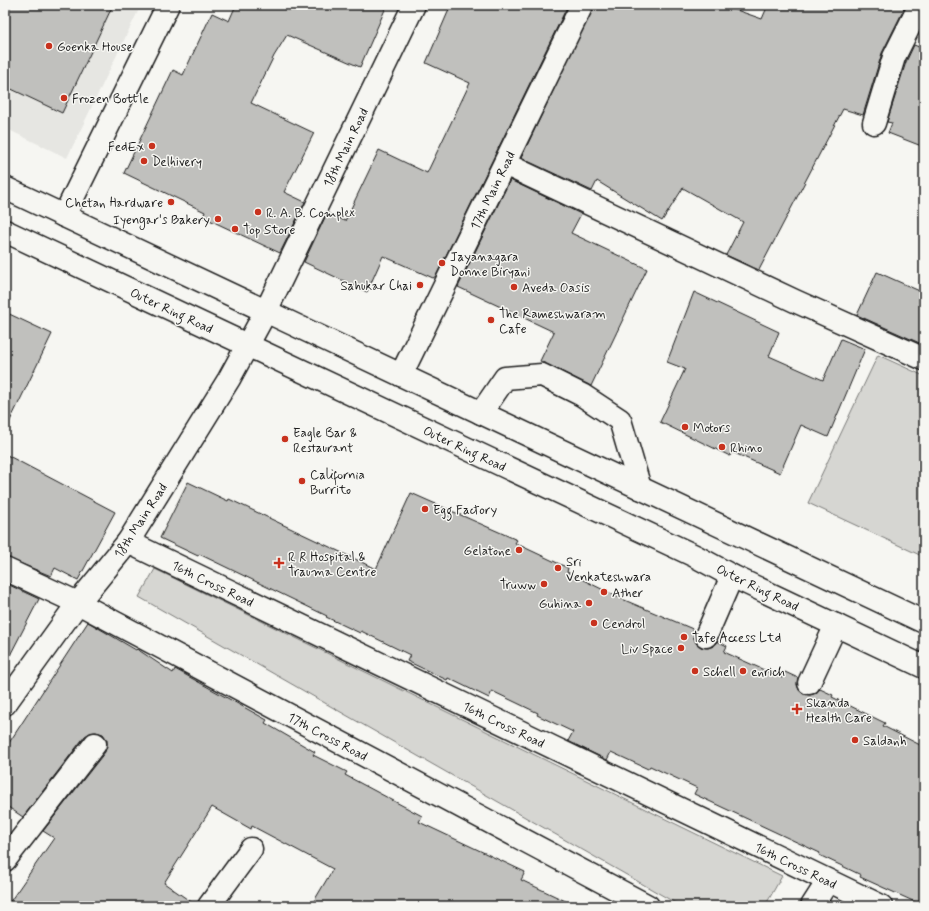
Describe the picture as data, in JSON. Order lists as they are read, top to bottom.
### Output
{
  "streets": {
    "main road": [
      "18th Main Road",
      "17th Main Road",
      "Outer Ring Road",
      "16th Cross Road",
      "17th Cross Road"
    ]
  },
  "crossings": [
    ["18th Main Road", "Outer Ring Road"],
    ["18th Main Road", "16th Cross Road"],
    ["18th Main Road", "17th Cross Road"]
  ],
  "places": {
    "other": [
      "Goenka House",
      "Frozen Bottle",
      "FedEx",
      "Delhivery",
      "Chetan Hardware",
      "R. A. B. Complex",
      "Iyengar's Bakery",
      "Top Store",
      "Jayanagara Donne Biryani",
      "Sahukar Chai",
      "Aveda Oasis",
      "The Rameshwaram Cafe",
      "Motors",
      "Eagle Bar & Restaurant",
      "Rhino",
      "California Burrito",
      "Egg Factory",
      "Gelatone",
      "Sri Venkateshwara",
      "Truww",
      "Ather",
      "Guhina",
      "Cendrol",
      "Tafe Access Ltd",
      "Liv Space",
      "Schell",
      "enrich",
      "Saldanh"
    ],
    "health": ["R R Hospital & Trauma Centre", "Skanda Health Care"]
  }
}
